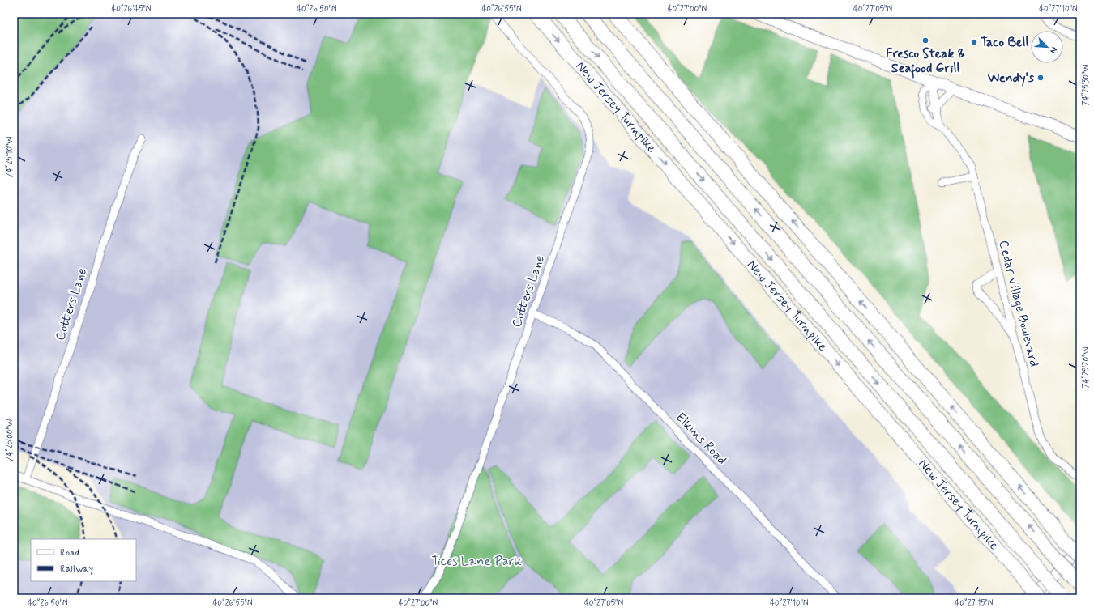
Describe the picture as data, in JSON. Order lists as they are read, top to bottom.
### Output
{
  "streets": {
    "highway": ["New Jersey Turnpike"],
    "street": ["Cotters Lane", "Cedar Village Boulevard", "Elkins Road"]
  },
  "crossings": [
    ["Cotters Lane", "Elkins Road"]
  ],
  "parks": ["Tices Lane Park"],
  "places": ["Fresco Steak & Seafood Grill", "Taco Bell", "Wendy's"],
  "legend": ["Road", "Railway"],
  "north": "bottom right",
  "coordinates": [
    "40°26'45\"N",
    "40°26'50\"N",
    "40°26'55\"N",
    "40°27'00\"N",
    "40°27'05\"N",
    "40°27'10\"N",
    "74°25'30\"W",
    "74°25'10\"W",
    "74°25'20\"W",
    "74°25'00\"W",
    "40°27'15\"N"
  ]
}
